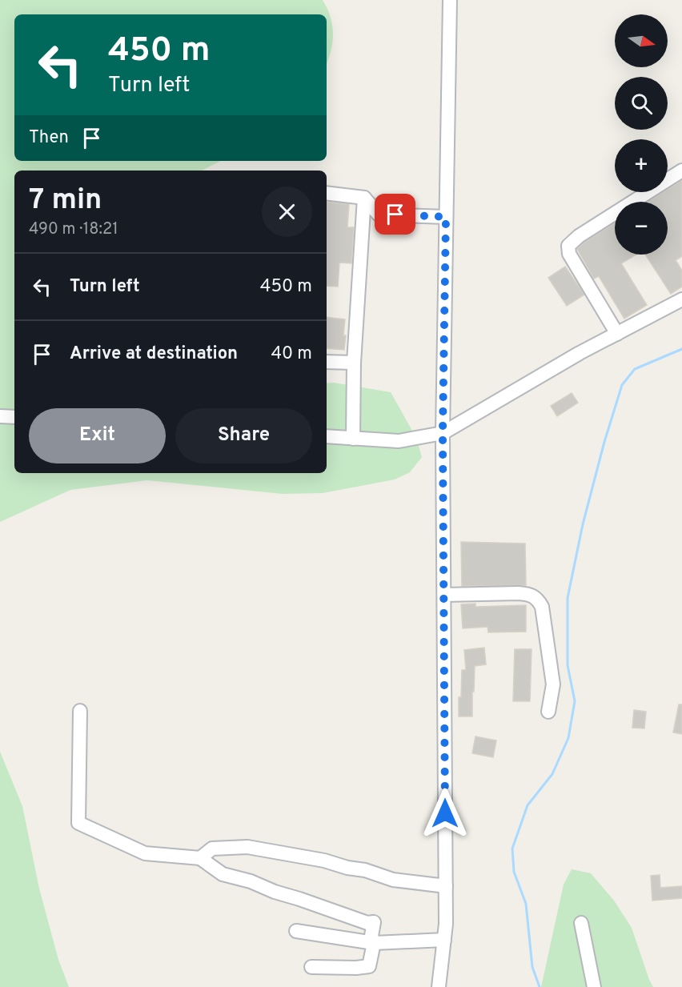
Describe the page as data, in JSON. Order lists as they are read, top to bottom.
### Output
{
  "north": "right",
  "page": {
    "map_buttons": ["+", "−"],
    "turn": ["450 m", "Turn left"],
    "then": "Then",
    "heading": ["7 min", "490 m · 18:21"],
    "list": [
      {
        "name": "Turn left",
        "value": "450 m"
      },
      {
        "name": "Arrive at destination",
        "value": "40 m"
      }
    ],
    "buttons": ["Exit", "Share"]
  }
}
